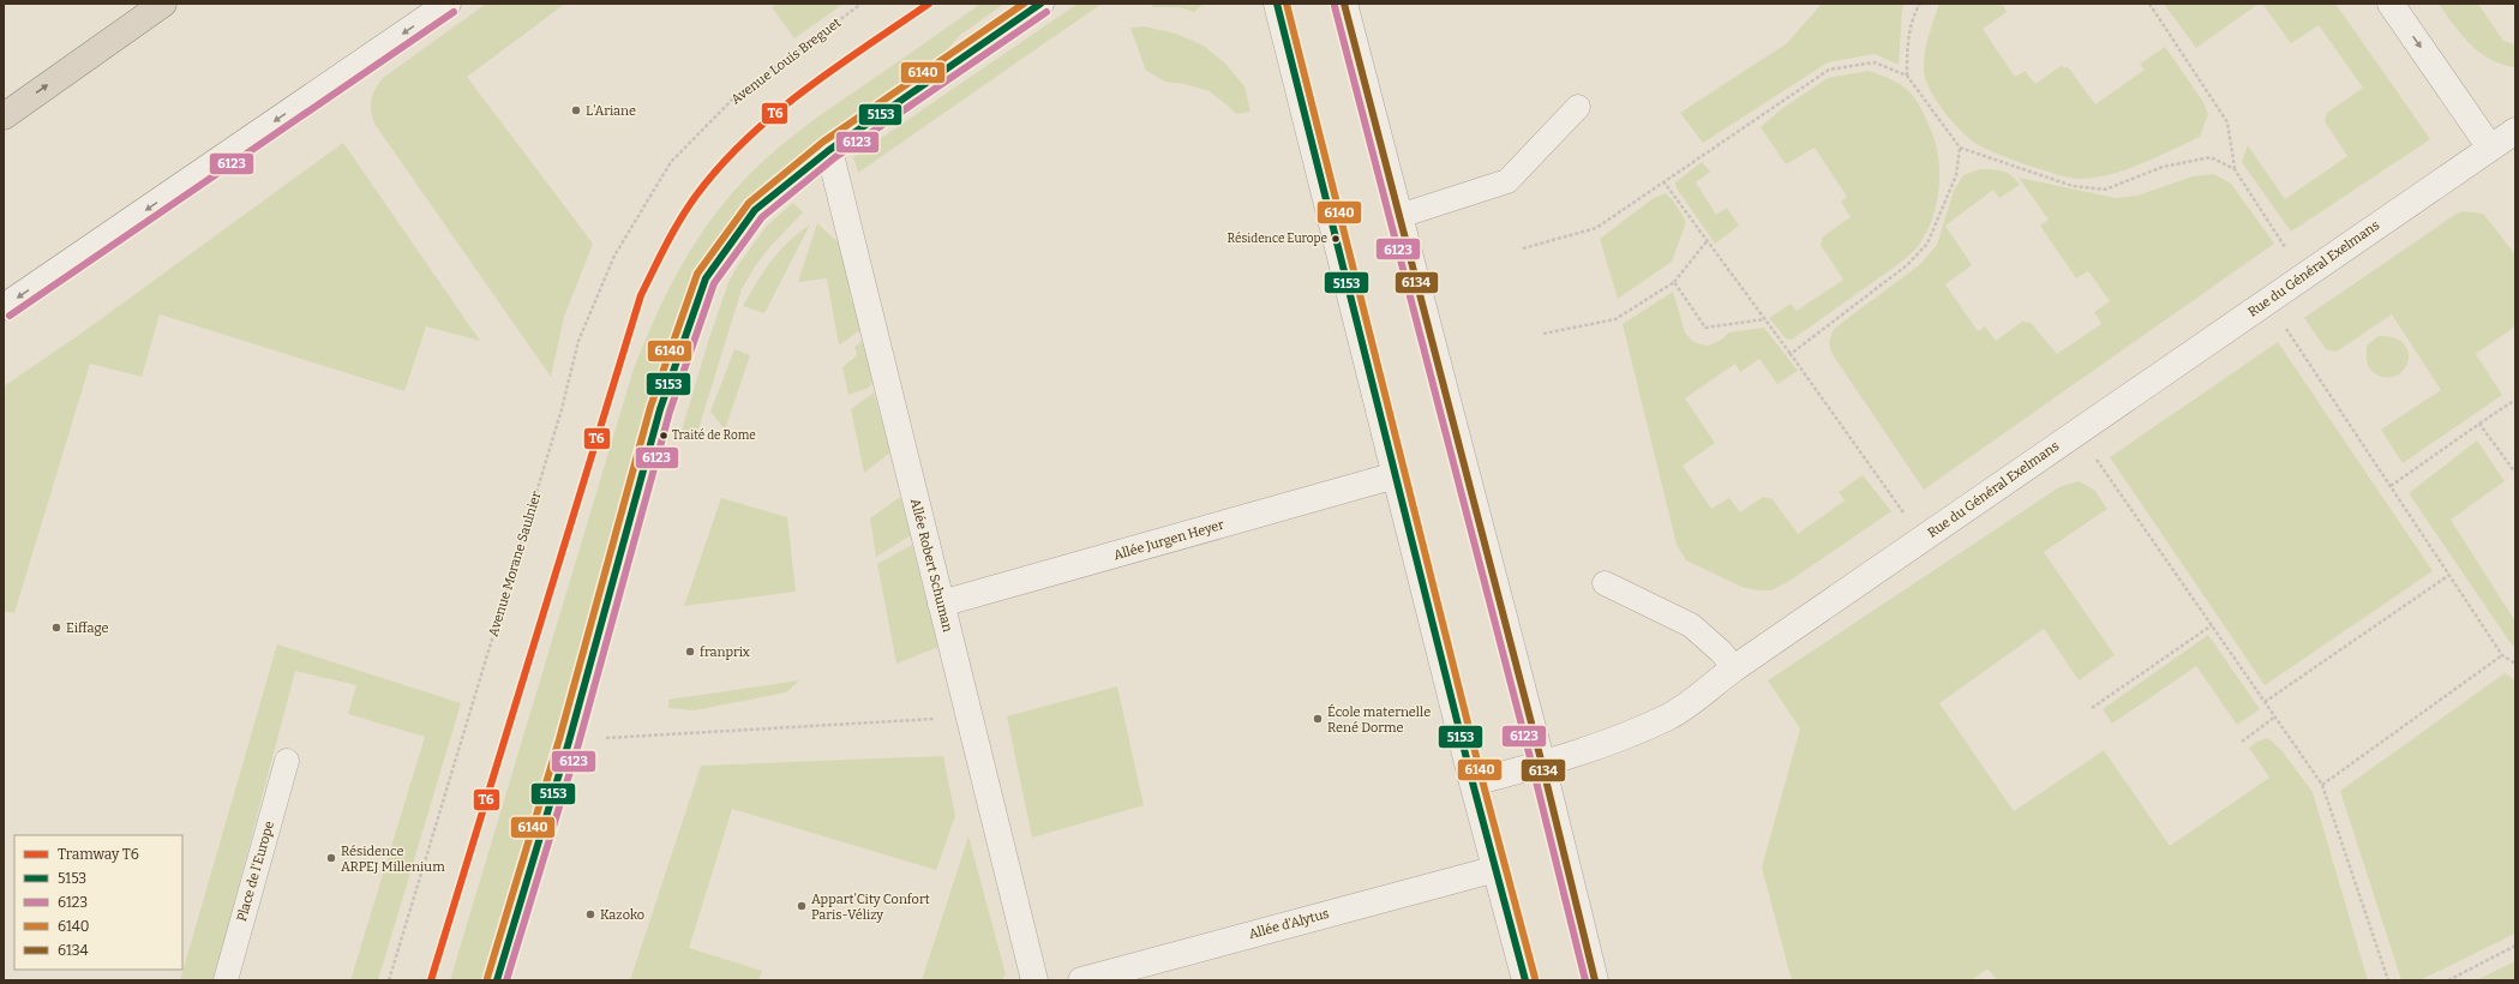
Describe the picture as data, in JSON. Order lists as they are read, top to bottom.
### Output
{
  "streets": {
    "street": [
      "Rue du Général Exelmans",
      "Allée Jurgen Heyer",
      "Allée Robert Schuman",
      "Allée d'Alytus"
    ],
    "lane": ["Place de l'Europe"],
    "path": ["Avenue Louis Breguet", "Avenue Morane Saulnier"]
  },
  "crossings": [
    ["Avenue Louis Breguet", "Avenue Morane Saulnier"],
    ["Allée Jurgen Heyer", "Allée Robert Schuman"]
  ],
  "places": [
    "L'Ariane",
    "Résidence Europe",
    "Traité de Rome",
    "Eiffage",
    "franprix",
    "École maternelle René Dorme",
    "Résidence ARPEJ Millenium",
    "Appart'City Confort Paris-Vélizy",
    "Kazoko"
  ],
  "lines": [
    "tram line T6",
    "transit line 5153",
    "transit line 6140",
    "transit line 6134",
    "transit line 6123"
  ],
  "legend": [
    "Tramway T6",
    "5153",
    "6123",
    "6140",
    "6134"
  ]
}
